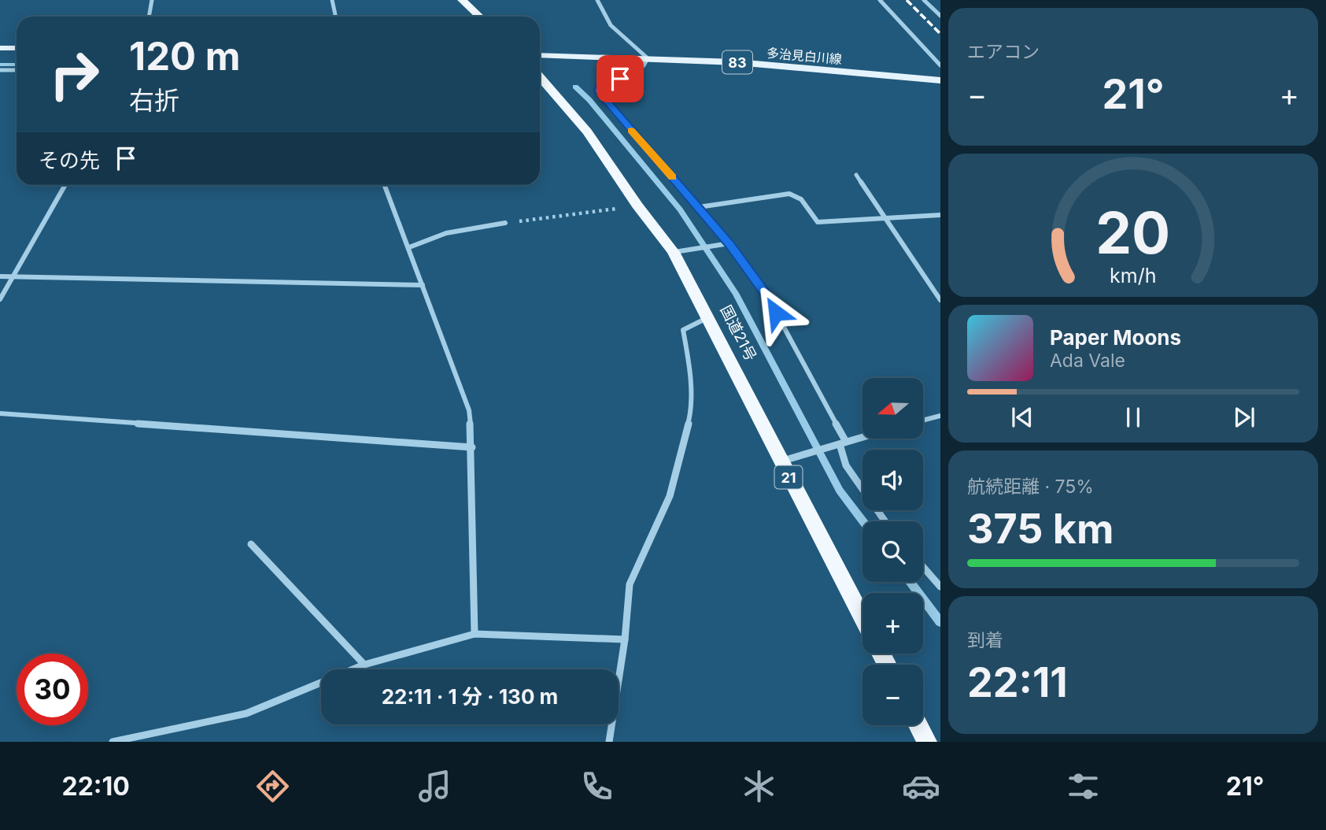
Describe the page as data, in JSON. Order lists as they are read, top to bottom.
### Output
{
  "streets": {
    "highway": ["国道21号", "21"],
    "main road": ["多治見白川線", "83"]
  },
  "north": "left",
  "page": {
    "tile": [
      "エアコン",
      ["航続距離 · 75%", "375 km"],
      ["到着", "22:11"]
    ],
    "turn": ["120 m", "右折"],
    "heat": ["−", "21°", "+"],
    "then": "その先",
    "song": ["Paper Moons", "Ada Vale"],
    "map_buttons": ["+", "−"],
    "limit": "30",
    "trip": "22:11 · 1 分 · 130 m",
    "tabs": ["22:10", "21°"],
    "gauge": ["20", "km/h"]
  }
}
